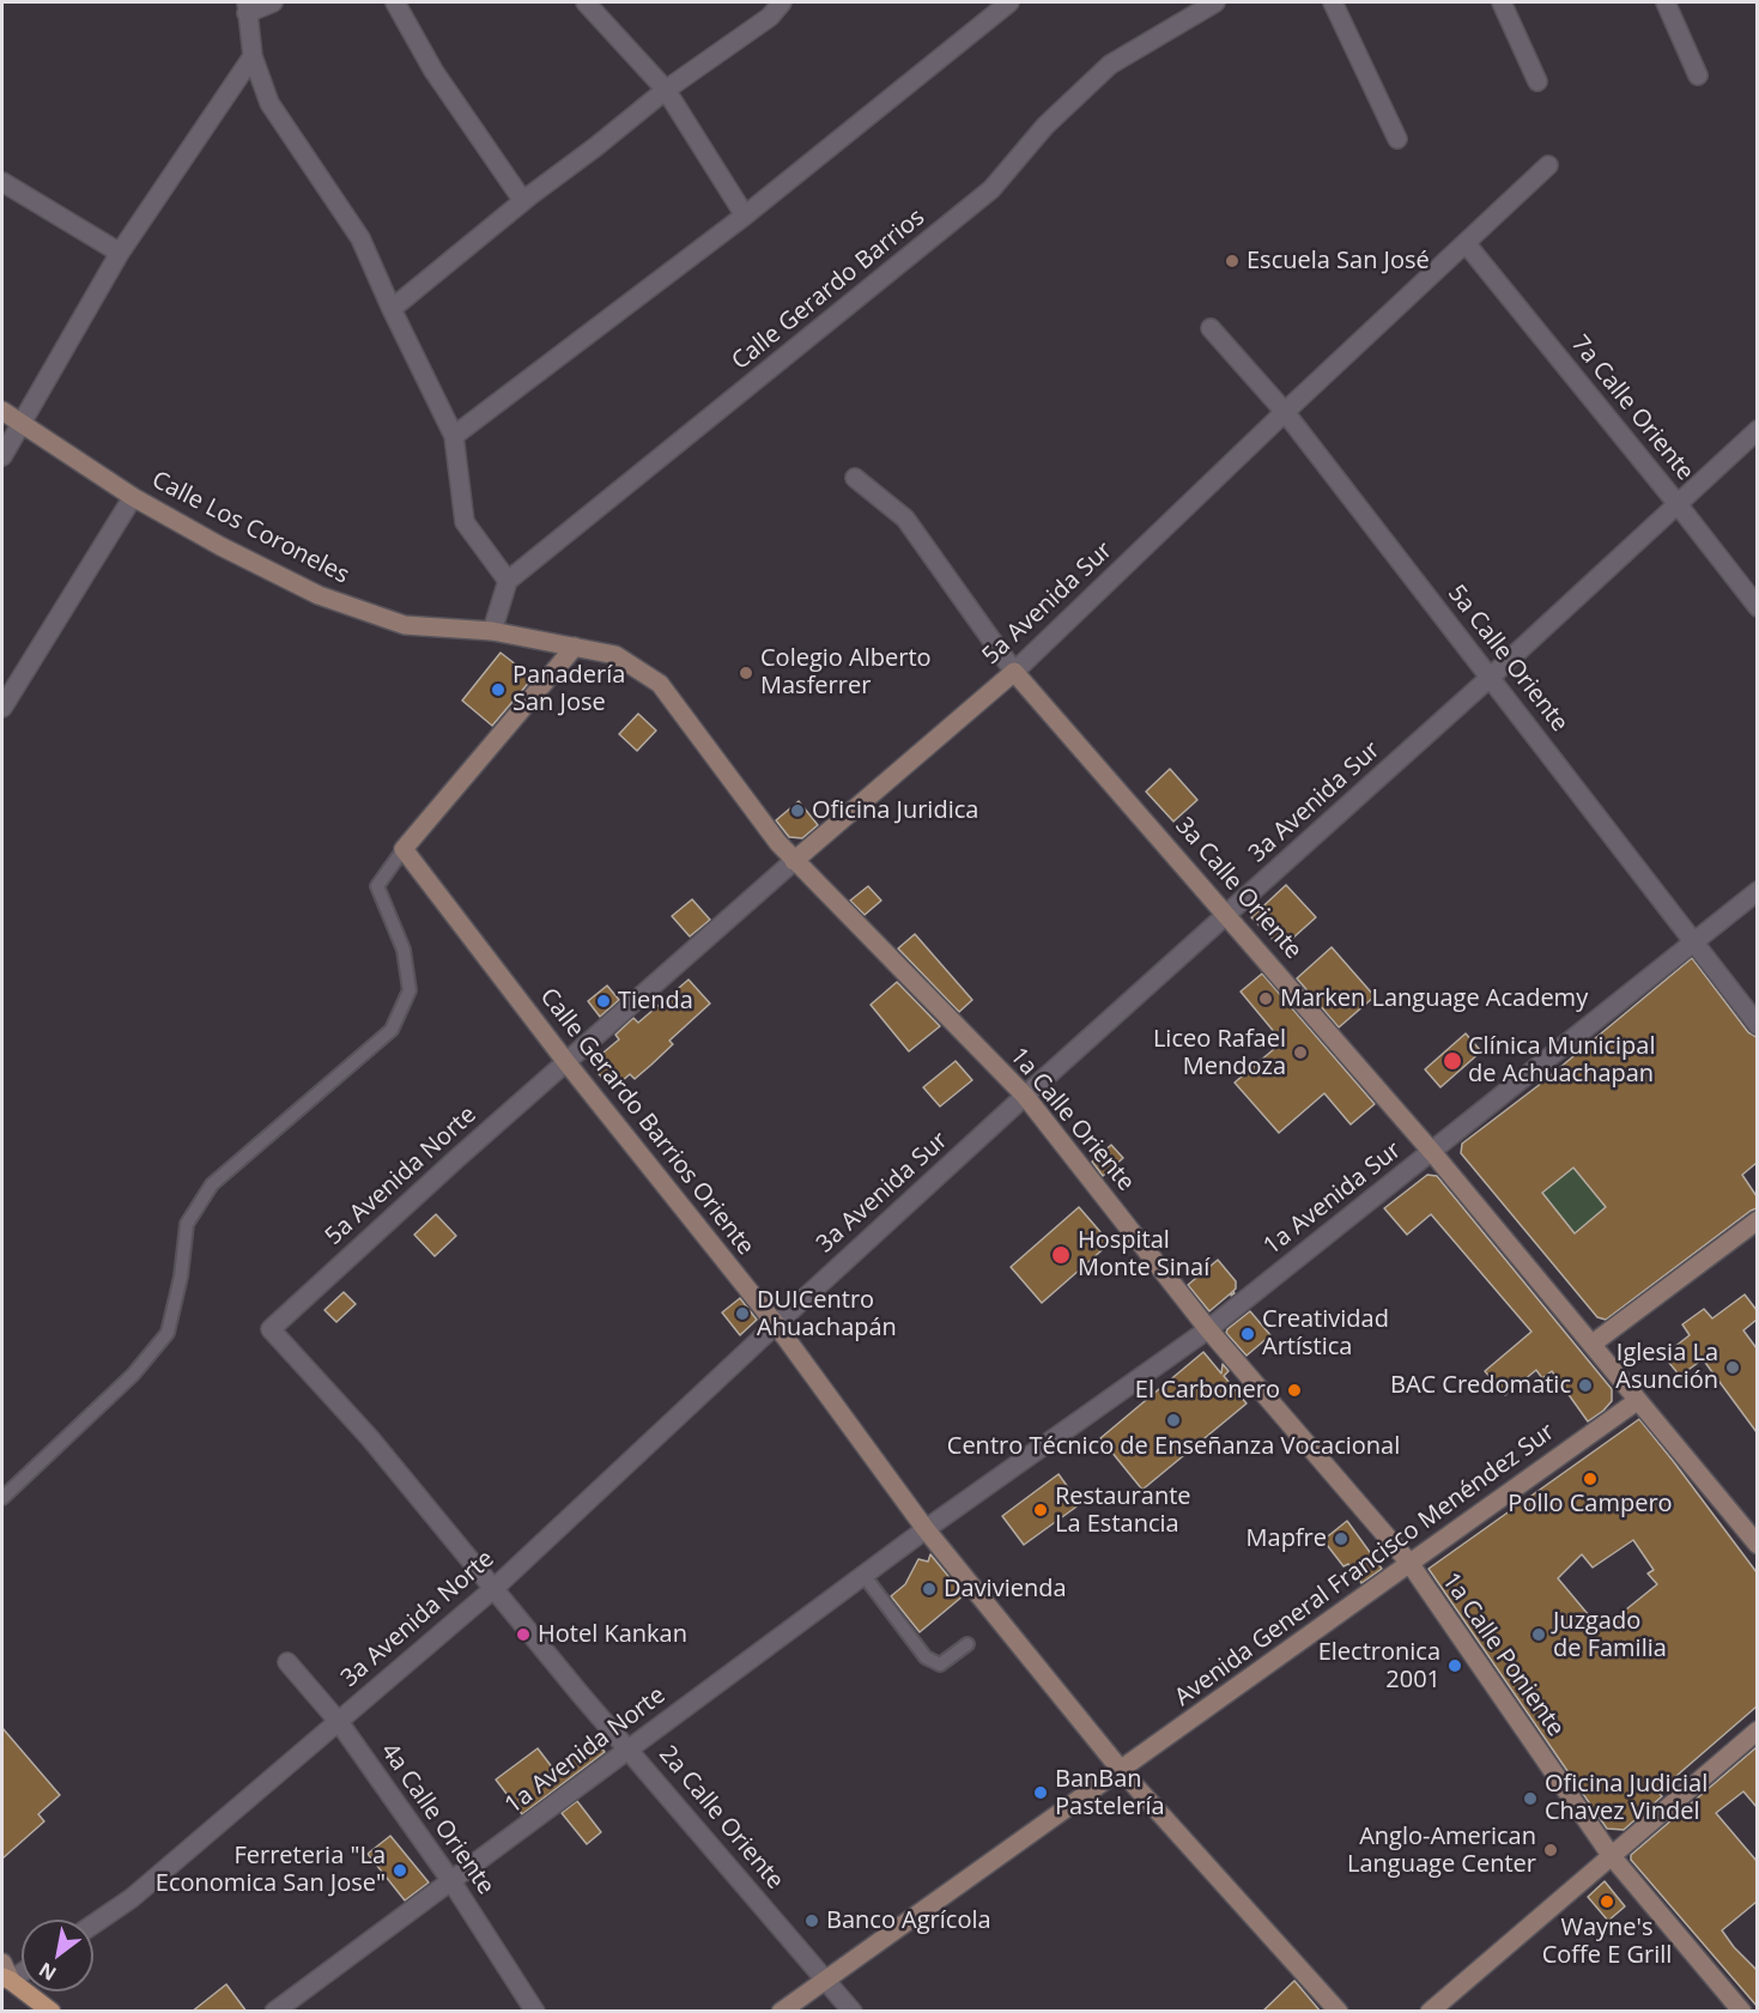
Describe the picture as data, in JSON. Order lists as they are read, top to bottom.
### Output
{
  "streets": {
    "main road": [
      "Calle Los Coroneles",
      "5a Avenida Sur",
      "3a Calle Oriente",
      "1a Calle Oriente",
      "Calle Gerardo Barrios Oriente",
      "Avenida General Francisco Menéndez Sur",
      "1a Calle Poniente"
    ],
    "street": [
      "Calle Gerardo Barrios",
      "7a Calle Oriente",
      "5a Calle Oriente",
      "3a Avenida Sur",
      "5a Avenida Norte",
      "1a Avenida Sur",
      "3a Avenida Norte",
      "1a Avenida Norte",
      "2a Calle Oriente",
      "4a Calle Oriente"
    ]
  },
  "crossings": [
    ["7a Calle Oriente", "5a Avenida Sur"],
    ["7a Calle Oriente", "3a Avenida Sur"],
    ["Calle Los Coroneles", "1a Calle Oriente"],
    ["5a Avenida Sur", "5a Calle Oriente"],
    ["5a Avenida Sur", "3a Calle Oriente"],
    ["5a Avenida Sur", "1a Calle Oriente"],
    ["5a Avenida Sur", "Calle Gerardo Barrios Oriente"],
    ["5a Avenida Sur", "5a Avenida Norte"],
    ["5a Calle Oriente", "3a Avenida Sur"],
    ["5a Calle Oriente", "1a Avenida Sur"],
    ["3a Avenida Sur", "3a Calle Oriente"],
    ["3a Avenida Sur", "1a Calle Oriente"],
    ["3a Avenida Sur", "Calle Gerardo Barrios Oriente"],
    ["3a Avenida Sur", "3a Avenida Norte"],
    ["3a Calle Oriente", "1a Avenida Sur"],
    ["3a Calle Oriente", "Avenida General Francisco Menéndez Sur"],
    ["1a Calle Oriente", "1a Avenida Sur"],
    ["1a Calle Oriente", "Avenida General Francisco Menéndez Sur"],
    ["1a Calle Oriente", "1a Calle Poniente"],
    ["Calle Gerardo Barrios Oriente", "5a Avenida Norte"],
    ["Calle Gerardo Barrios Oriente", "1a Avenida Sur"],
    ["Calle Gerardo Barrios Oriente", "Avenida General Francisco Menéndez Sur"],
    ["Calle Gerardo Barrios Oriente", "3a Avenida Norte"],
    ["Calle Gerardo Barrios Oriente", "1a Avenida Norte"],
    ["5a Avenida Norte", "2a Calle Oriente"],
    ["1a Avenida Sur", "1a Avenida Norte"],
    ["Avenida General Francisco Menéndez Sur", "1a Calle Poniente"],
    ["Avenida General Francisco Menéndez Sur", "2a Calle Oriente"],
    ["3a Avenida Norte", "2a Calle Oriente"],
    ["3a Avenida Norte", "4a Calle Oriente"],
    ["1a Avenida Norte", "2a Calle Oriente"],
    ["1a Avenida Norte", "4a Calle Oriente"]
  ],
  "places": [
    "Escuela San José",
    "Colegio Alberto Masferrer",
    "Panadería San Jose",
    "Oficina Juridica",
    "Marken Language Academy",
    "Tienda",
    "Liceo Rafael Mendoza",
    "Clínica Municipal de Achuachapan",
    "Hospital Monte Sinaí",
    "DUICentro Ahuachapán",
    "Creatividad Artística",
    "Iglesia La Asunción",
    "BAC Credomatic",
    "El Carbonero",
    "Centro Técnico de Enseñanza Vocacional",
    "Pollo Campero",
    "Restaurante La Estancia",
    "Mapfre",
    "Davivienda",
    "Hotel Kankan",
    "Juzgado de Familia",
    "Electronica 2001",
    "BanBan Pastelería",
    "Oficina Judicial Chavez Vindel",
    "Anglo-American Language Center",
    "Ferreteria \"La Economica San Jose\"",
    "Wayne's Coffe E Grill",
    "Banco Agrícola"
  ],
  "north": "bottom left"
}
